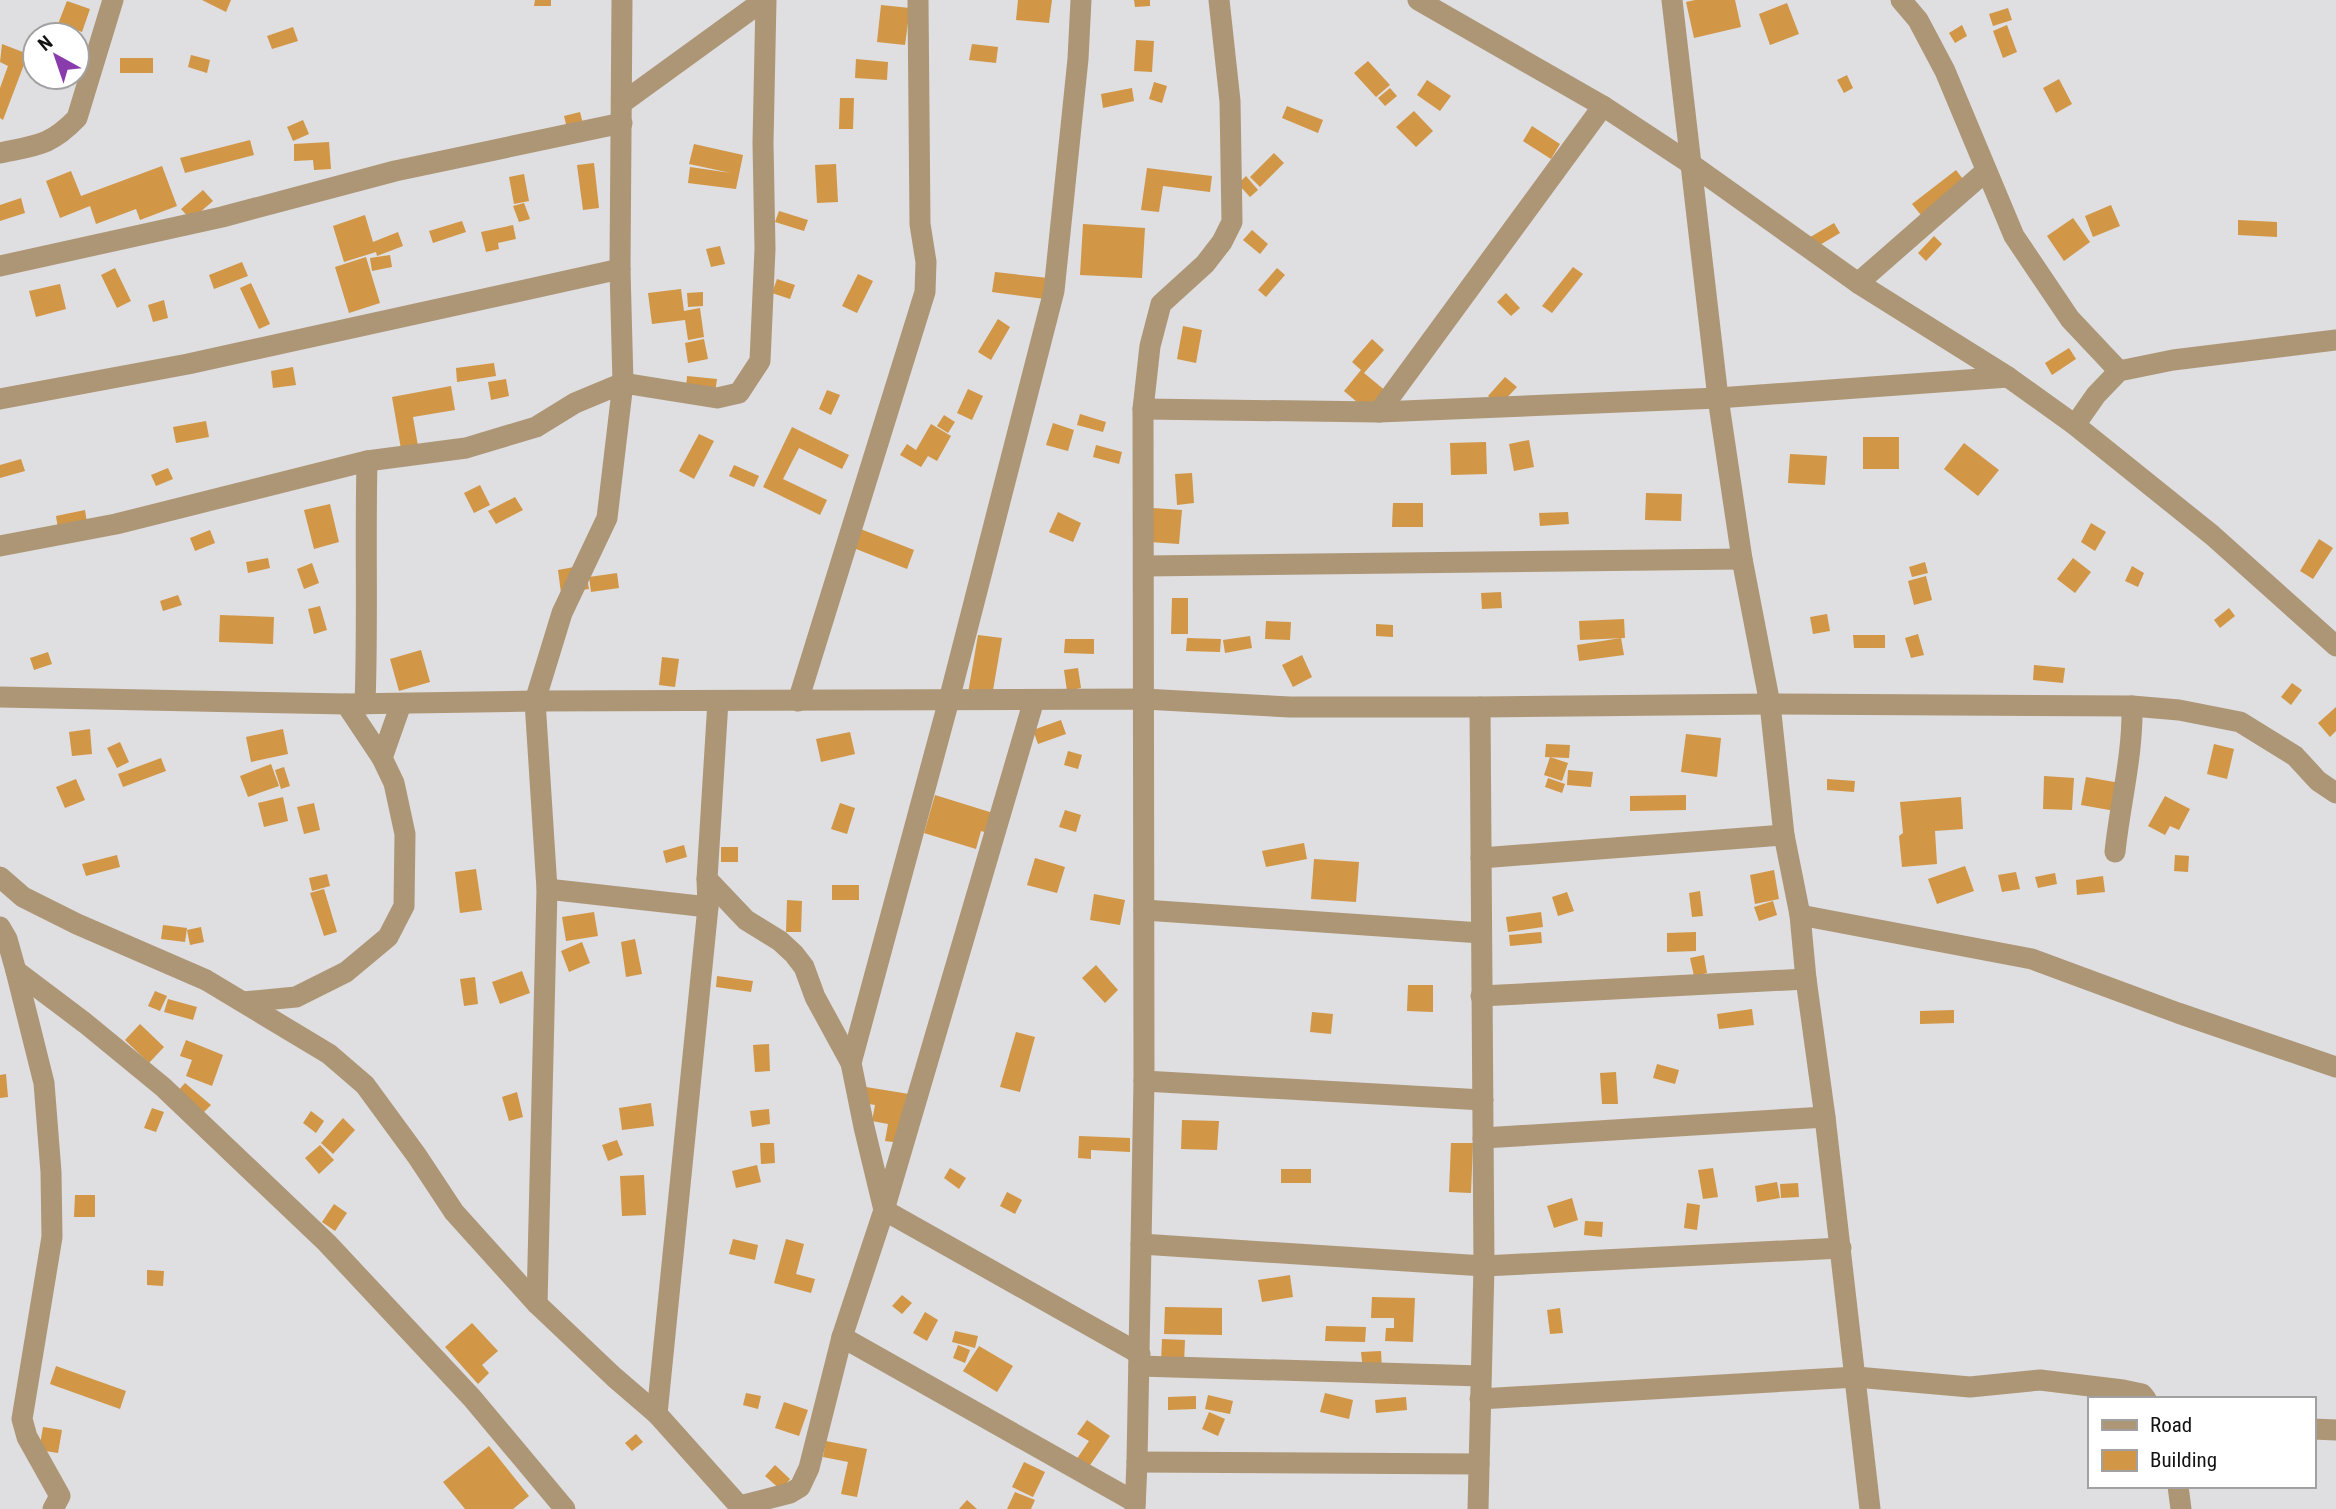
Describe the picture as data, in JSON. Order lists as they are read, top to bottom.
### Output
{
  "legend": ["Road", "Building"],
  "north": "top left"
}
